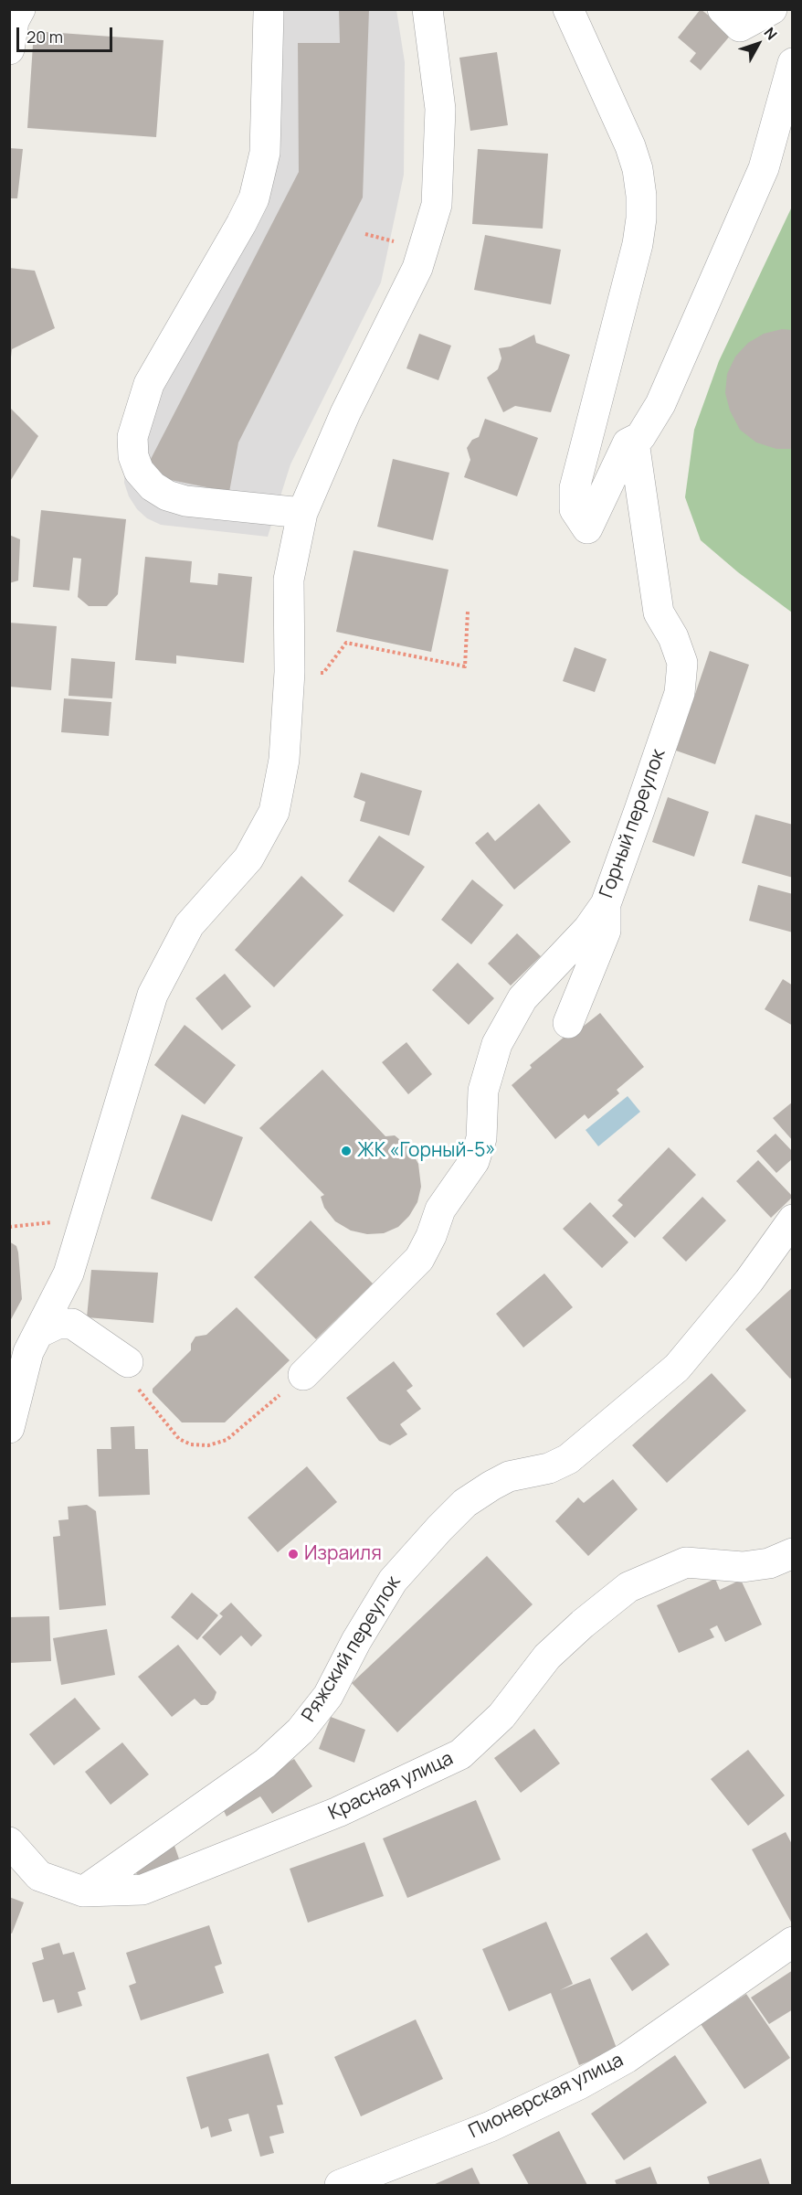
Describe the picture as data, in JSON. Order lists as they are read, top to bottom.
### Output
{
  "streets": {
    "street": [
      "Горный переулок",
      "Ряжский переулок",
      "Красная улица",
      "Пионерская улица"
    ]
  },
  "crossings": [
    ["Ряжский переулок", "Красная улица"]
  ],
  "places": ["ЖК «Горный-5»", "Израиля"],
  "scale_bar": "20 m",
  "north": "top right"
}
